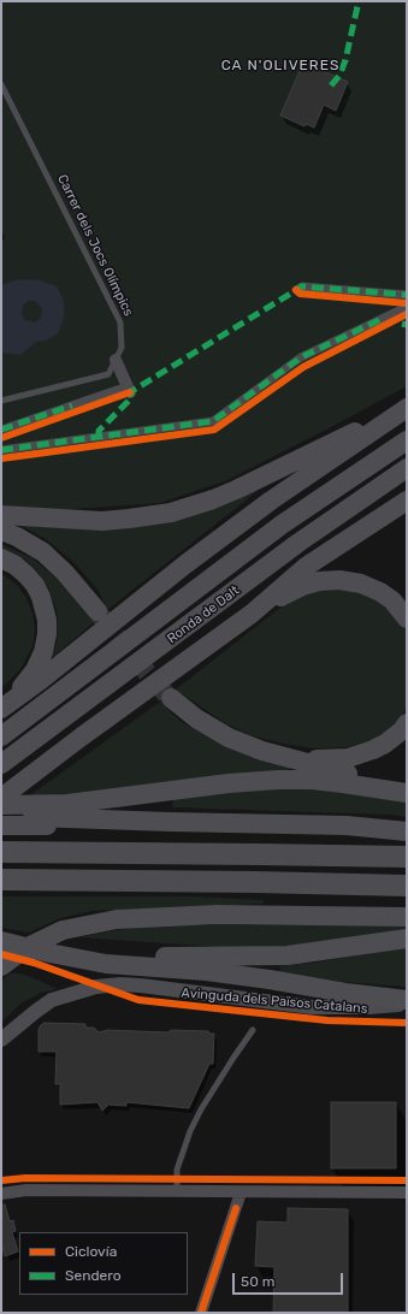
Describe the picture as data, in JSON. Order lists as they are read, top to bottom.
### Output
{
  "streets": {
    "highway": ["Ronda de Dalt"],
    "street": ["Avinguda dels Països Catalans"],
    "lane": ["Carrer dels Jocs Olímpics"]
  },
  "districts": ["CA N'OLIVERES"],
  "legend": ["Ciclovía", "Sendero"],
  "scale_bar": "50 m"
}
